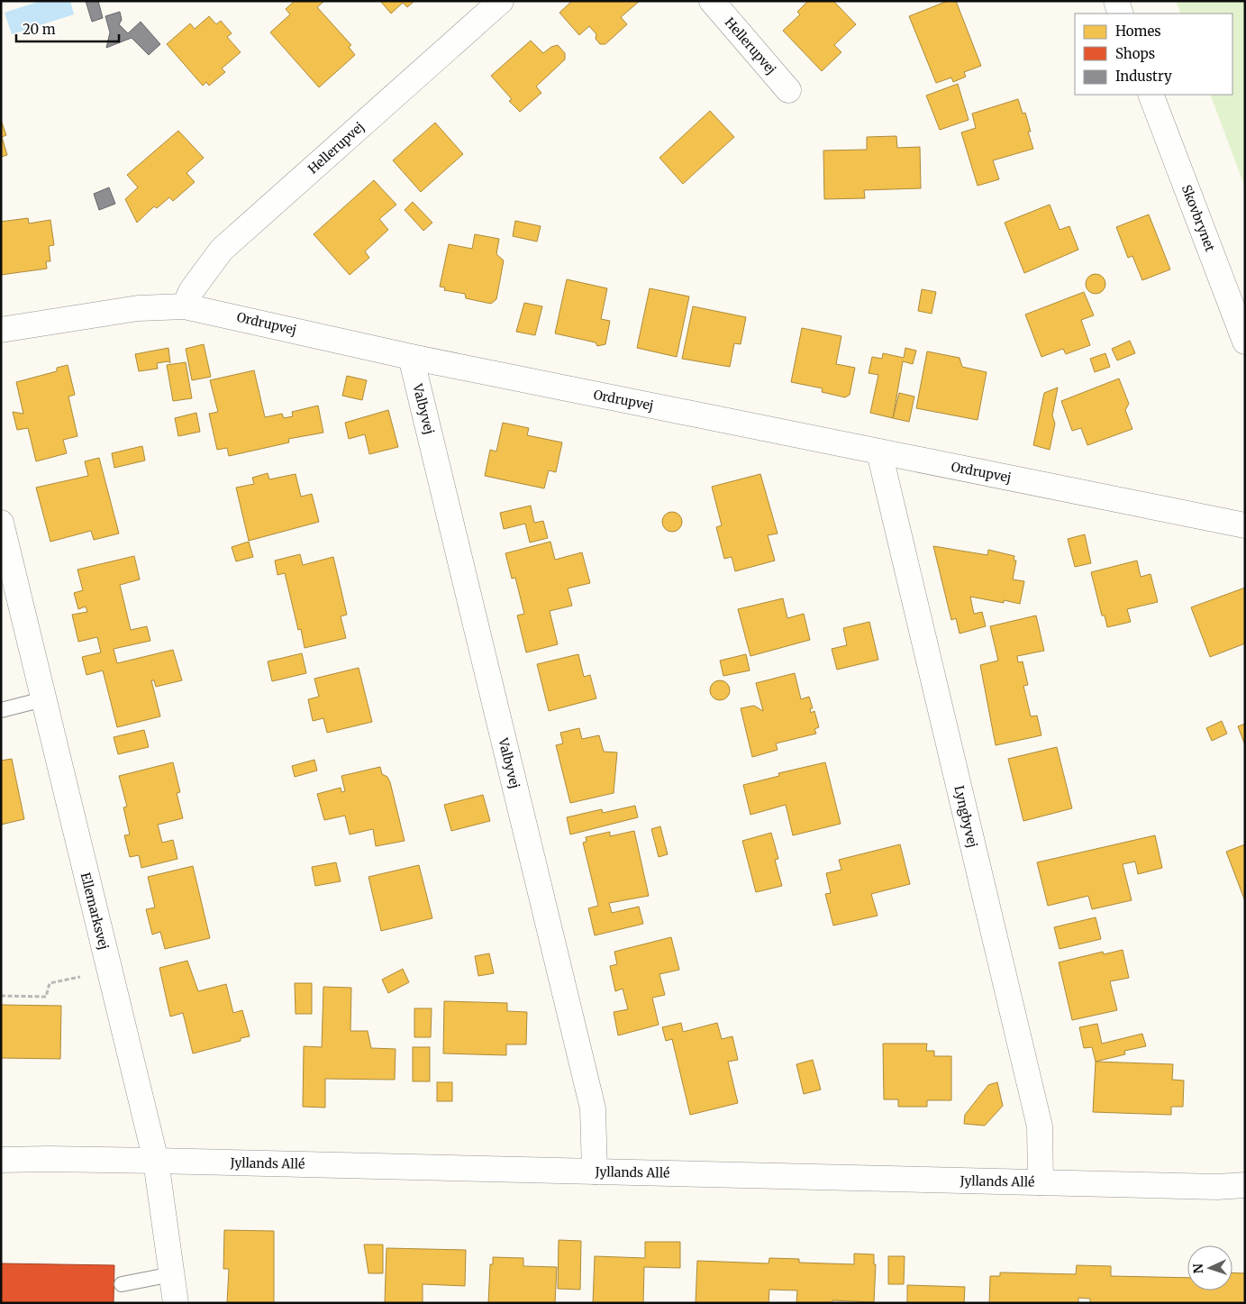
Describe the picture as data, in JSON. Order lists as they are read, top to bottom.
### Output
{
  "streets": {
    "street": [
      "Hellerupvej",
      "Skovbrynet",
      "Ordrupvej",
      "Valbyvej",
      "Lyngbyvej",
      "Ellemarksvej",
      "Jyllands Allé"
    ]
  },
  "crossings": [
    ["Hellerupvej", "Ordrupvej"],
    ["Ordrupvej", "Valbyvej"],
    ["Ordrupvej", "Lyngbyvej"],
    ["Valbyvej", "Jyllands Allé"],
    ["Lyngbyvej", "Jyllands Allé"],
    ["Ellemarksvej", "Jyllands Allé"]
  ],
  "legend": ["Homes", "Shops", "Industry"],
  "scale_bar": "20 m",
  "north": "left"
}
